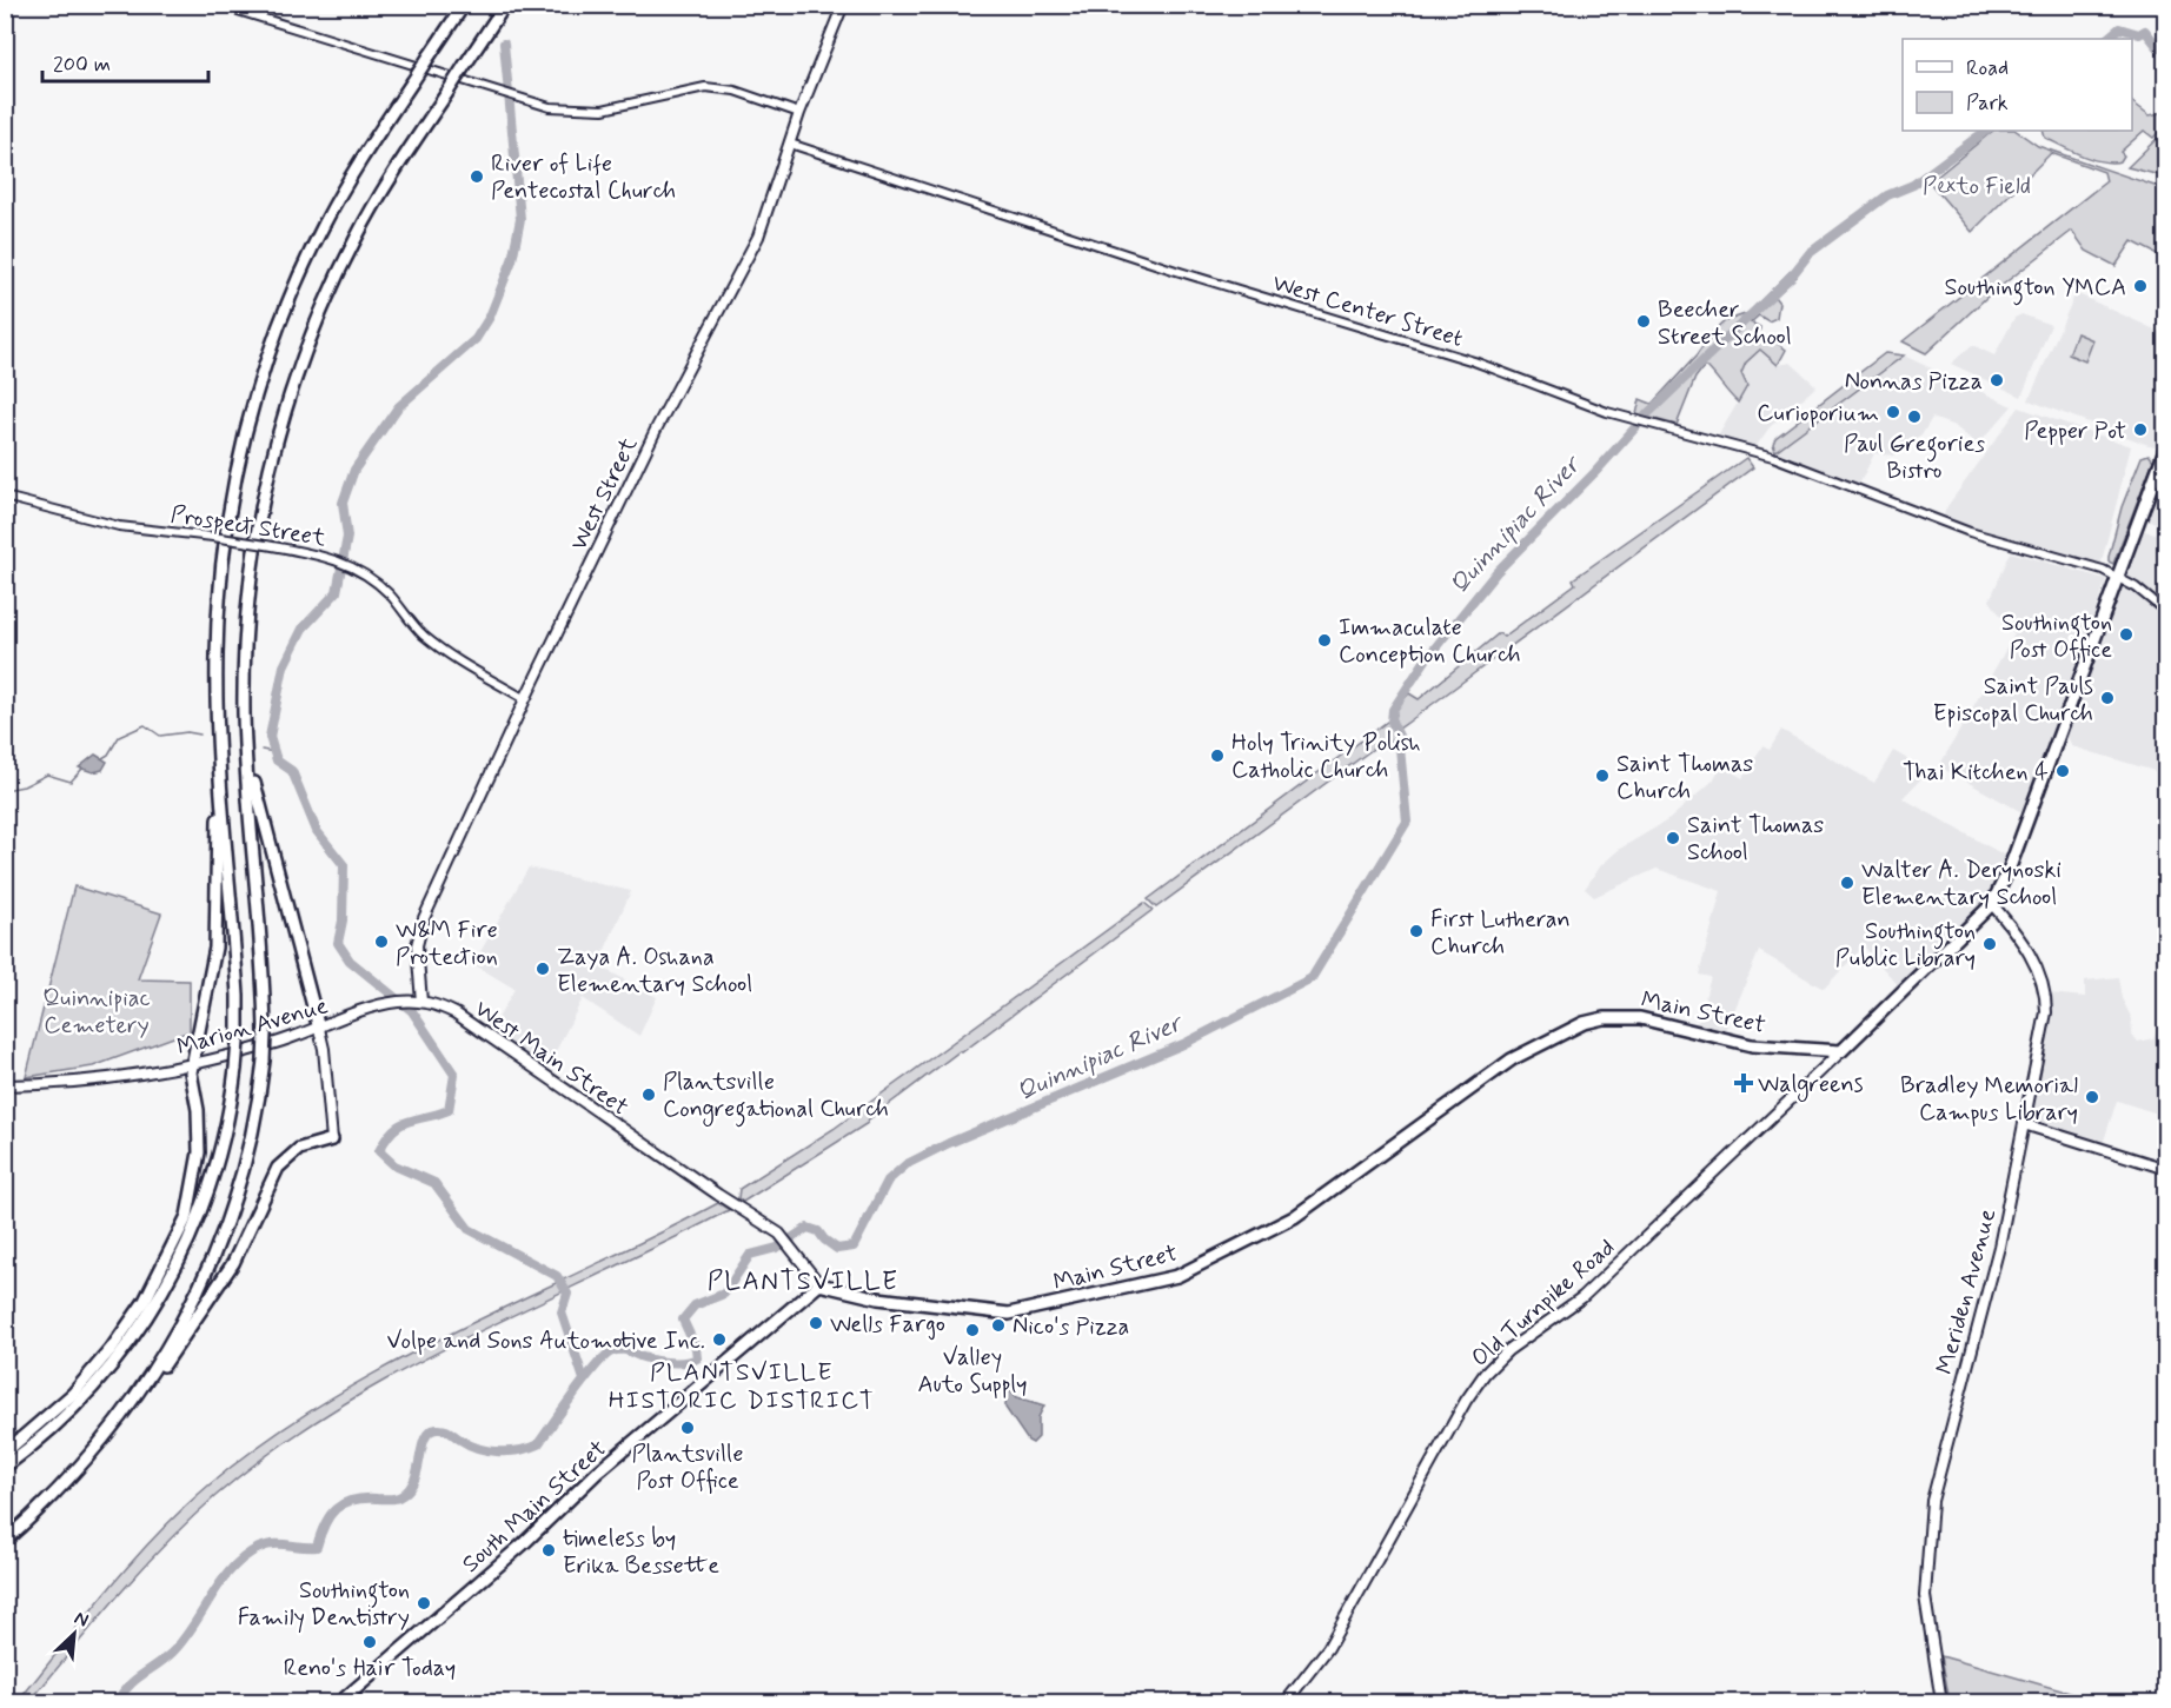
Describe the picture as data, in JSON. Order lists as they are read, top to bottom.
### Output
{
  "streets": {
    "highway": ["Main Street", "South Main Street"],
    "main road": [
      "West Street",
      "Marion Avenue",
      "West Main Street",
      "Meriden Avenue",
      "Old Turnpike Road"
    ],
    "street": ["West Center Street", "Prospect Street"]
  },
  "crossings": [
    ["West Center Street", "West Street"],
    ["West Street", "Prospect Street"],
    ["West Street", "Marion Avenue"],
    ["West Street", "West Main Street"],
    ["Main Street", "West Main Street"],
    ["Main Street", "Old Turnpike Road"],
    ["Main Street", "South Main Street"],
    ["Marion Avenue", "West Main Street"],
    ["West Main Street", "South Main Street"]
  ],
  "districts": ["PLANTSVILLE", "PLANTSVILLE HISTORIC DISTRICT"],
  "water": ["Quinnipiac River"],
  "parks": ["Pexto Field", "Quinnipiac Cemetery"],
  "places": {
    "other": [
      "River of Life Pentecostal Church",
      "Southington YMCA",
      "Beecher Street School",
      "Nonnas Pizza",
      "Curioporium",
      "Paul Gregories Bistro",
      "Pepper Pot",
      "Southington Post Office",
      "Immaculate Conception Church",
      "Saint Pauls Episcopal Church",
      "Holy Trinity Polish Catholic Church",
      "Thai Kitchen 4",
      "Saint Thomas Church",
      "Saint Thomas School",
      "Walter A. Derynoski Elementary School",
      "First Lutheran Church",
      "W&M Fire Protection",
      "Southington Public Library",
      "Zaya A. Oshana Elementary School",
      "Plantsville Congregational Church",
      "Bradley Memorial Campus Library",
      "Wells Fargo",
      "Nico's Pizza",
      "Valley Auto Supply",
      "Volpe and Sons Automotive Inc.",
      "Plantsville Post Office",
      "timeless by Erika Bessette",
      "Southington Family Dentistry",
      "Reno's Hair Today"
    ],
    "health": ["Walgreens"]
  },
  "legend": ["Road", "Park"],
  "scale_bar": "200 m",
  "north": "top right"
}
